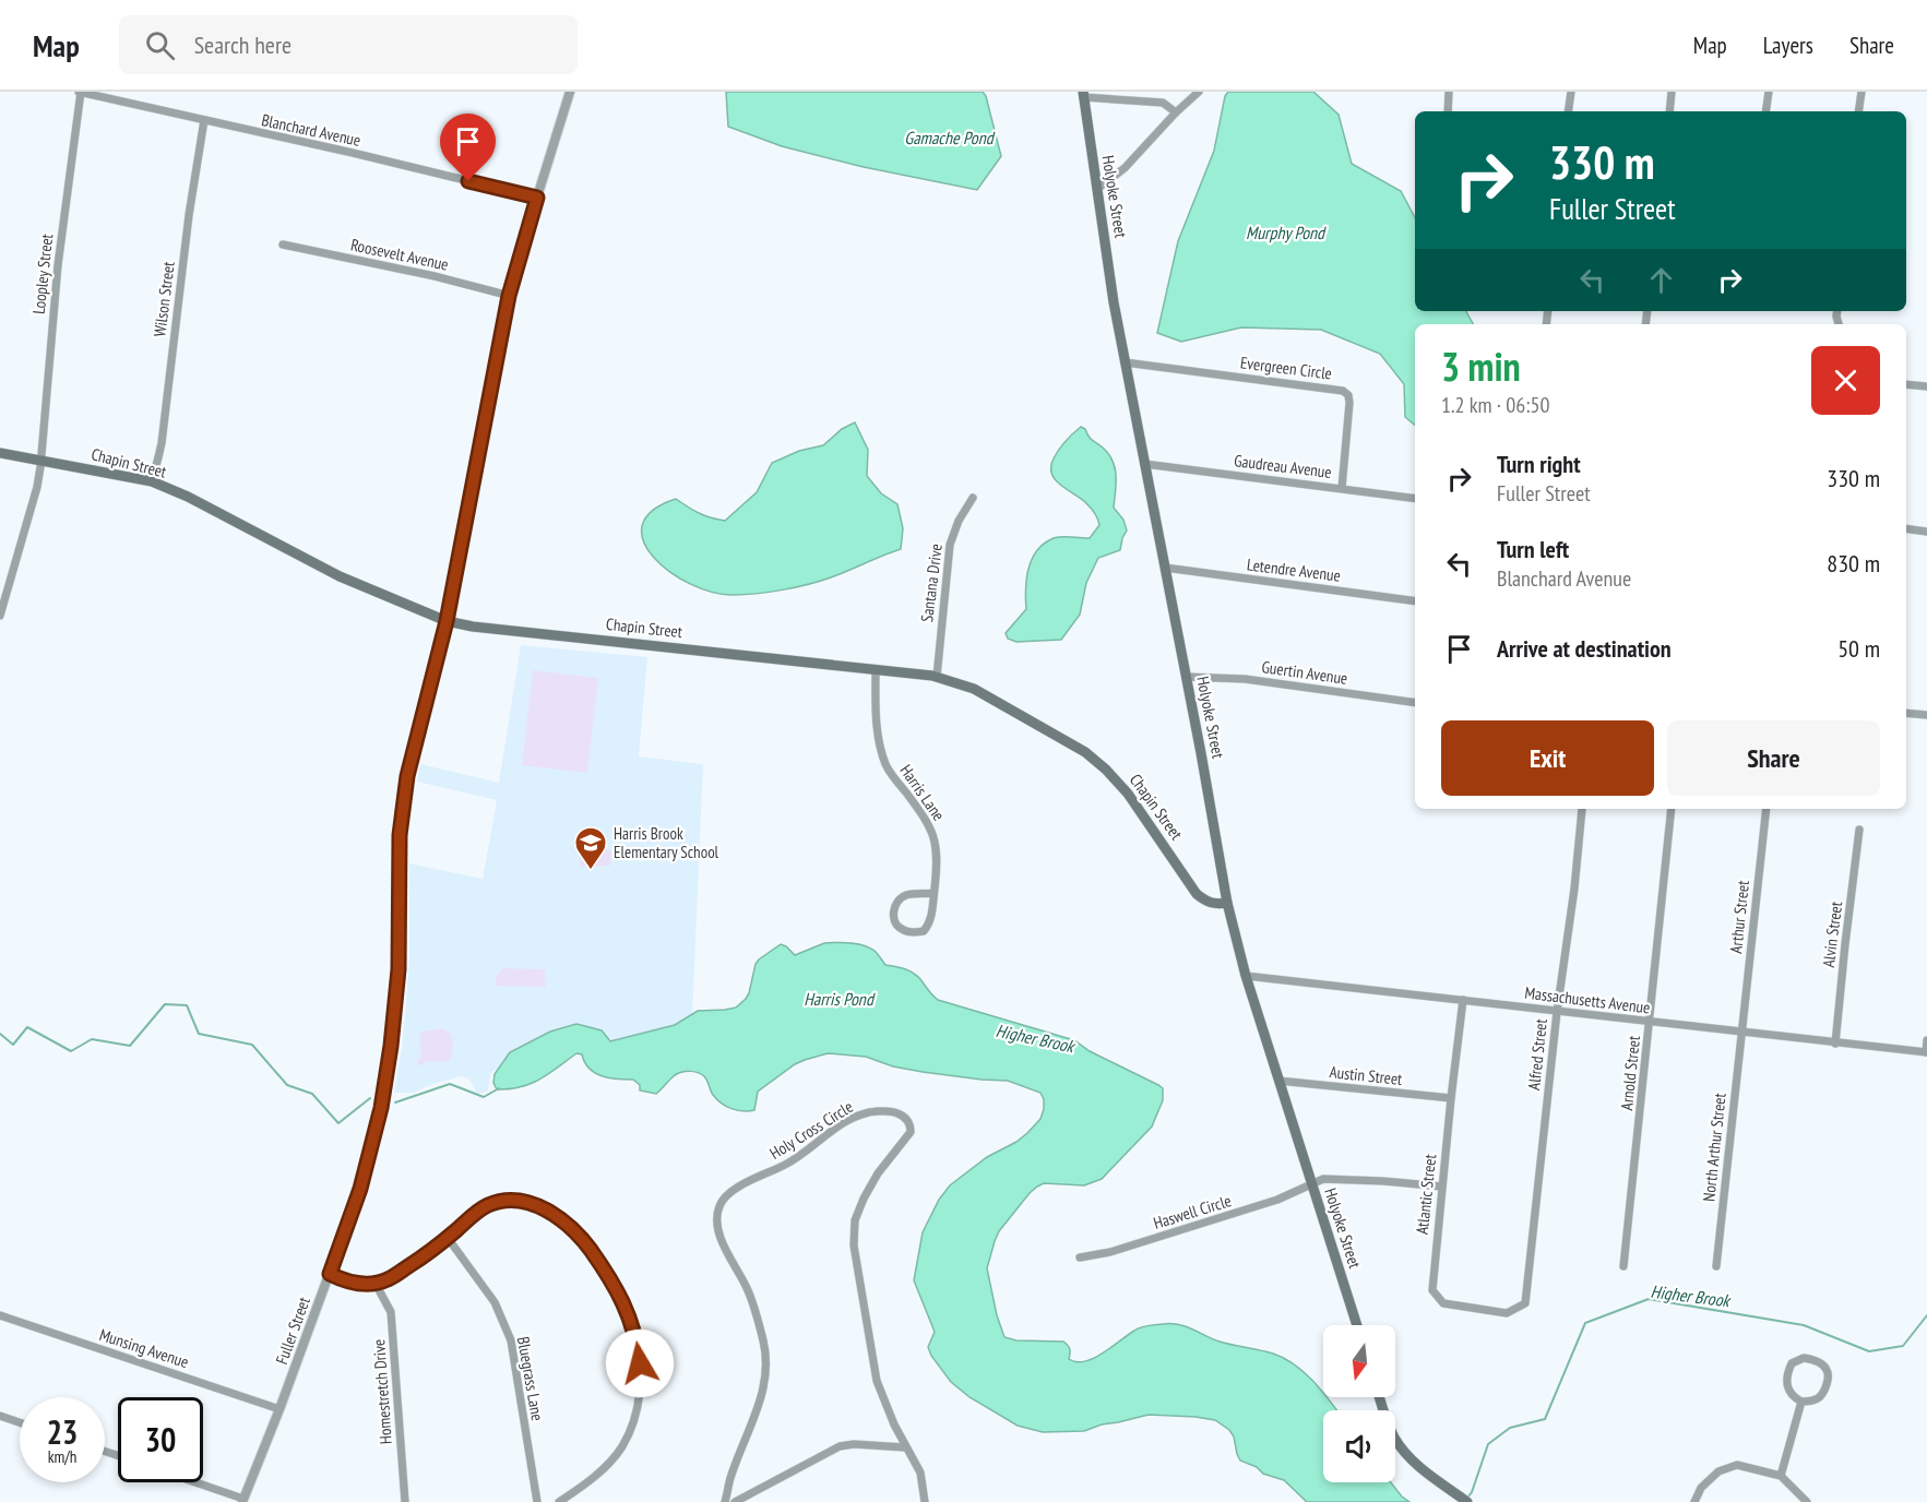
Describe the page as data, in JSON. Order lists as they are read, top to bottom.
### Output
{
  "streets": {
    "main road": ["Holyoke Street", "Chapin Street"],
    "street": [
      "Blanchard Avenue",
      "Roosevelt Avenue",
      "Loopley Street",
      "Wilson Street",
      "Evergreen Circle",
      "Gaudreau Avenue",
      "Letendre Avenue",
      "Santana Drive",
      "Guertin Avenue",
      "Harris Lane",
      "Arthur Street",
      "Alvin Street",
      "Massachusetts Avenue",
      "Alfred Street",
      "Arnold Street",
      "Austin Street",
      "Holy Cross Circle",
      "North Arthur Street",
      "Atlantic Street",
      "Haswell Circle",
      "Fuller Street",
      "Munsing Avenue",
      "Bluegrass Lane",
      "Homestretch Drive"
    ]
  },
  "crossings": [
    ["Blanchard Avenue", "Loopley Street"],
    ["Blanchard Avenue", "Wilson Street"],
    ["Blanchard Avenue", "Fuller Street"],
    ["Holyoke Street", "Evergreen Circle"],
    ["Holyoke Street", "Chapin Street"],
    ["Holyoke Street", "Gaudreau Avenue"],
    ["Holyoke Street", "Letendre Avenue"],
    ["Holyoke Street", "Guertin Avenue"],
    ["Holyoke Street", "Massachusetts Avenue"],
    ["Holyoke Street", "Austin Street"],
    ["Holyoke Street", "Haswell Circle"],
    ["Roosevelt Avenue", "Fuller Street"],
    ["Loopley Street", "Chapin Street"],
    ["Wilson Street", "Chapin Street"],
    ["Evergreen Circle", "Gaudreau Avenue"],
    ["Chapin Street", "Santana Drive"],
    ["Chapin Street", "Harris Lane"],
    ["Chapin Street", "Fuller Street"],
    ["Arthur Street", "Massachusetts Avenue"],
    ["Arthur Street", "North Arthur Street"],
    ["Alvin Street", "Massachusetts Avenue"],
    ["Massachusetts Avenue", "Alfred Street"],
    ["Massachusetts Avenue", "Arnold Street"],
    ["Massachusetts Avenue", "North Arthur Street"],
    ["Massachusetts Avenue", "Atlantic Street"],
    ["Alfred Street", "Atlantic Street"],
    ["Austin Street", "Atlantic Street"],
    ["Atlantic Street", "Haswell Circle"],
    ["Fuller Street", "Munsing Avenue"]
  ],
  "water": [
    "Gamache Pond",
    "Murphy Pond",
    "Harris Pond",
    "Higher Brook"
  ],
  "places": {
    "school or university": ["Harris Brook Elementary School"]
  },
  "north": "bottom",
  "page": {
    "header": "Map",
    "search": "Search here",
    "nav": ["Map", "Layers", "Share"],
    "turn": ["330 m", "Fuller Street"],
    "heading": ["3 min", "1.2 km · 06:50"],
    "list": [
      {
        "name": "Turn right",
        "note": "Fuller Street",
        "value": "330 m"
      },
      {
        "name": "Turn left",
        "note": "Blanchard Avenue",
        "value": "830 m"
      },
      {
        "name": "Arrive at destination",
        "value": "50 m"
      }
    ],
    "buttons": ["Exit", "Share"],
    "speed": "23 km/h",
    "limit": "30"
  }
}
